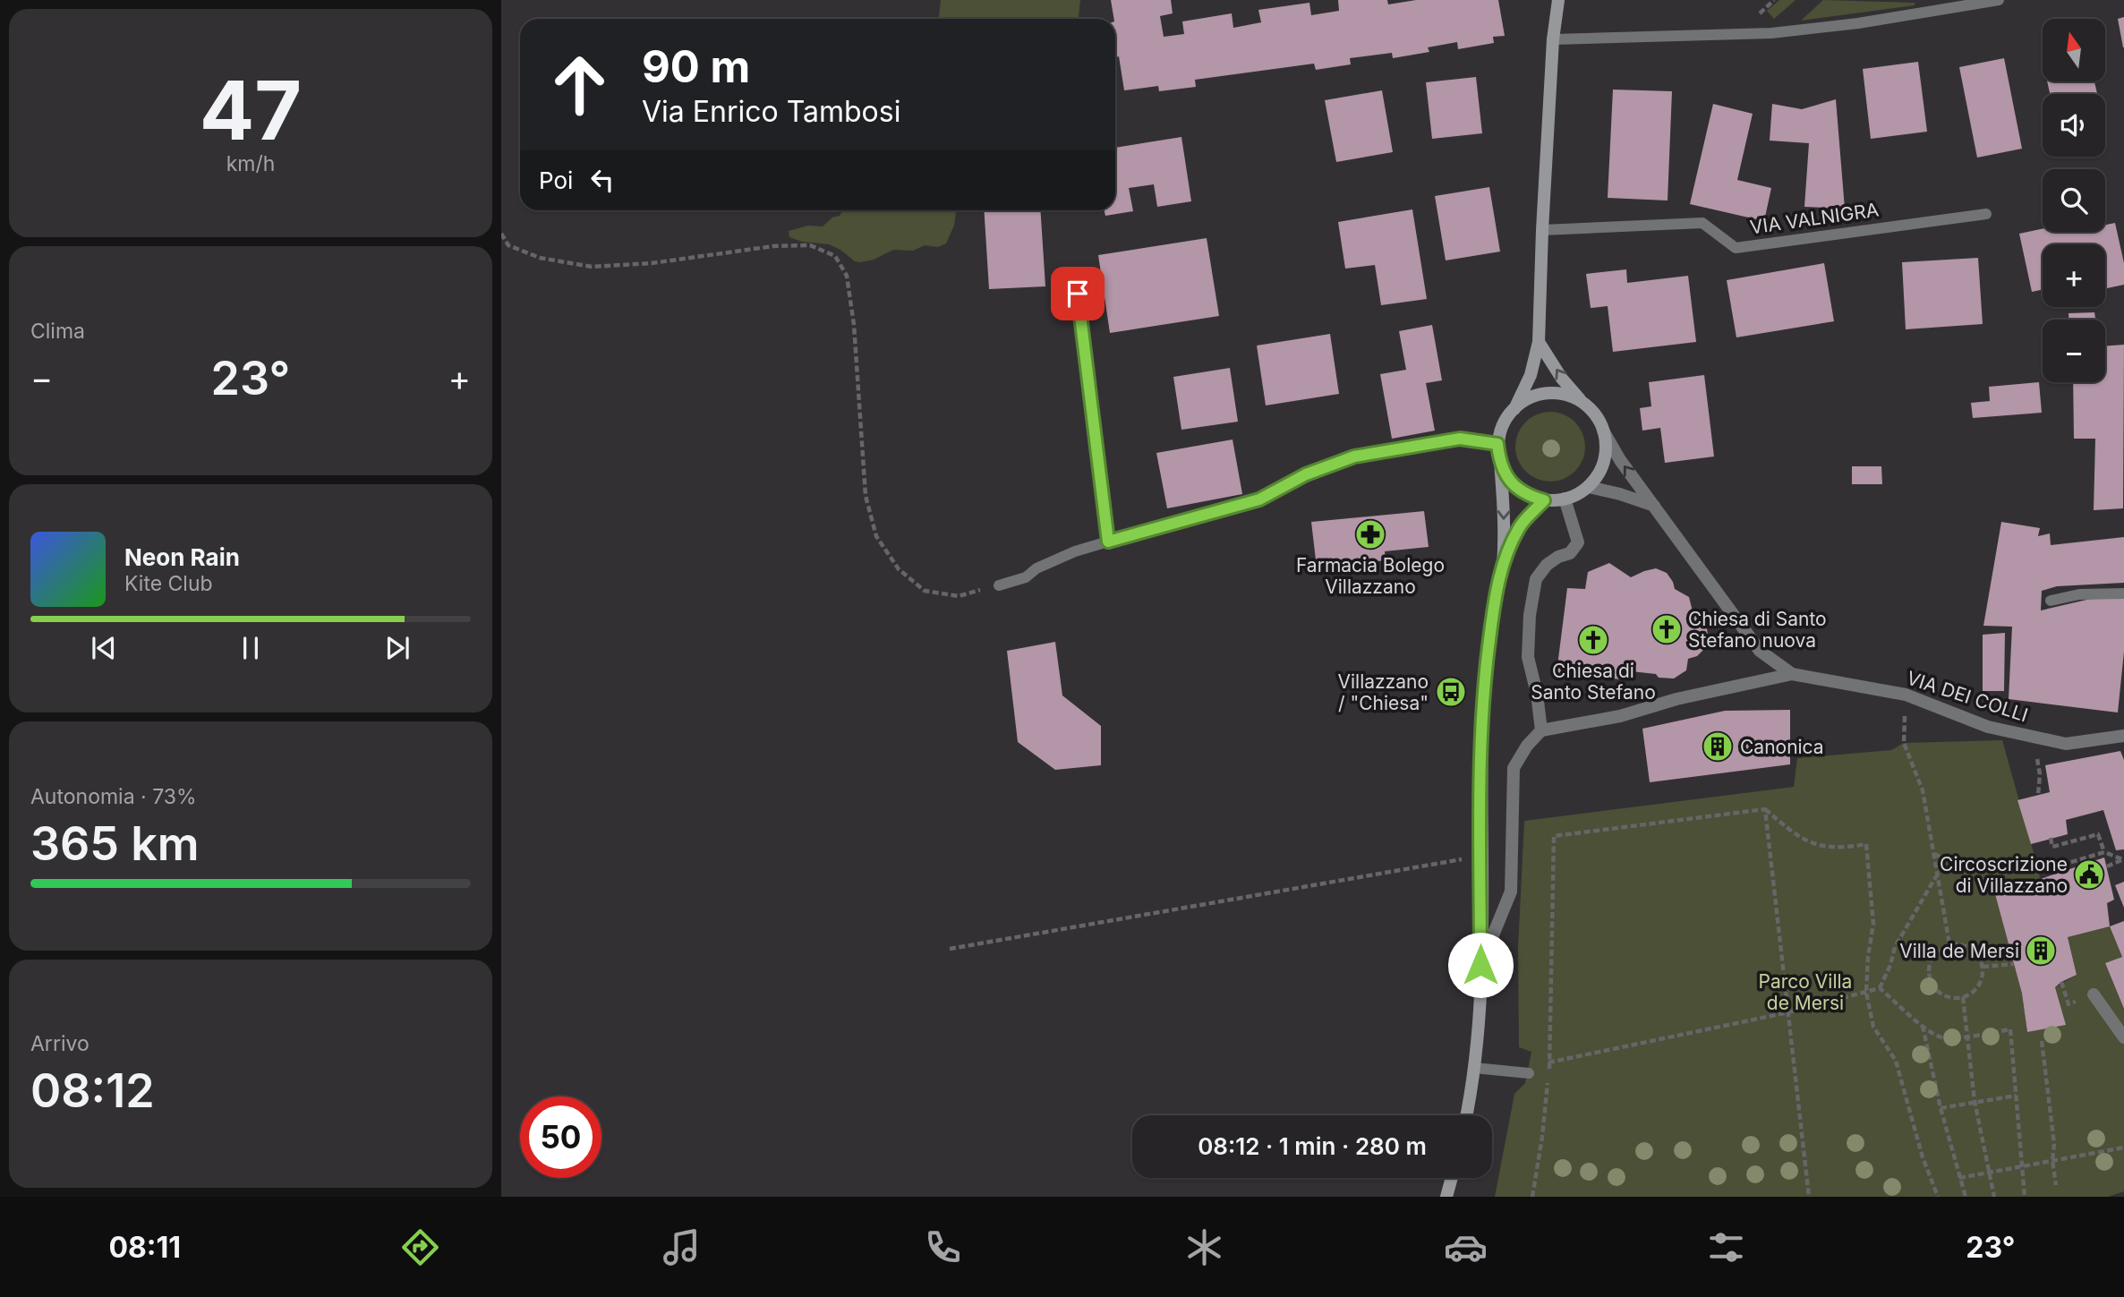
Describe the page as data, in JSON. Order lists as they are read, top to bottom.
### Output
{
  "streets": {
    "street": ["VIA DEI COLLI"],
    "lane": ["VIA VALNIGRA"]
  },
  "parks": ["Parco Villa de Mersi"],
  "places": {
    "pharmacy": ["Farmacia Bolego Villazzano"],
    "church": ["Chiesa di Santo Stefano nuova", "Chiesa di Santo Stefano"],
    "bus stop": ["Villazzano / \"Chiesa\""],
    "building": ["Canonica", "Villa de Mersi"],
    "public building": ["Circoscrizione di Villazzano"]
  },
  "north": "top",
  "page": {
    "tile": [
      ["47", "km/h"],
      "Clima",
      ["Autonomia · 73%", "365 km"],
      ["Arrivo", "08:12"]
    ],
    "map_buttons": ["+", "−"],
    "turn": ["90 m", "Via Enrico Tambosi"],
    "then": "Poi",
    "heat": ["−", "23°", "+"],
    "song": ["Neon Rain", "Kite Club"],
    "limit": "50",
    "trip": "08:12 · 1 min · 280 m",
    "tabs": ["08:11", "23°"]
  }
}
